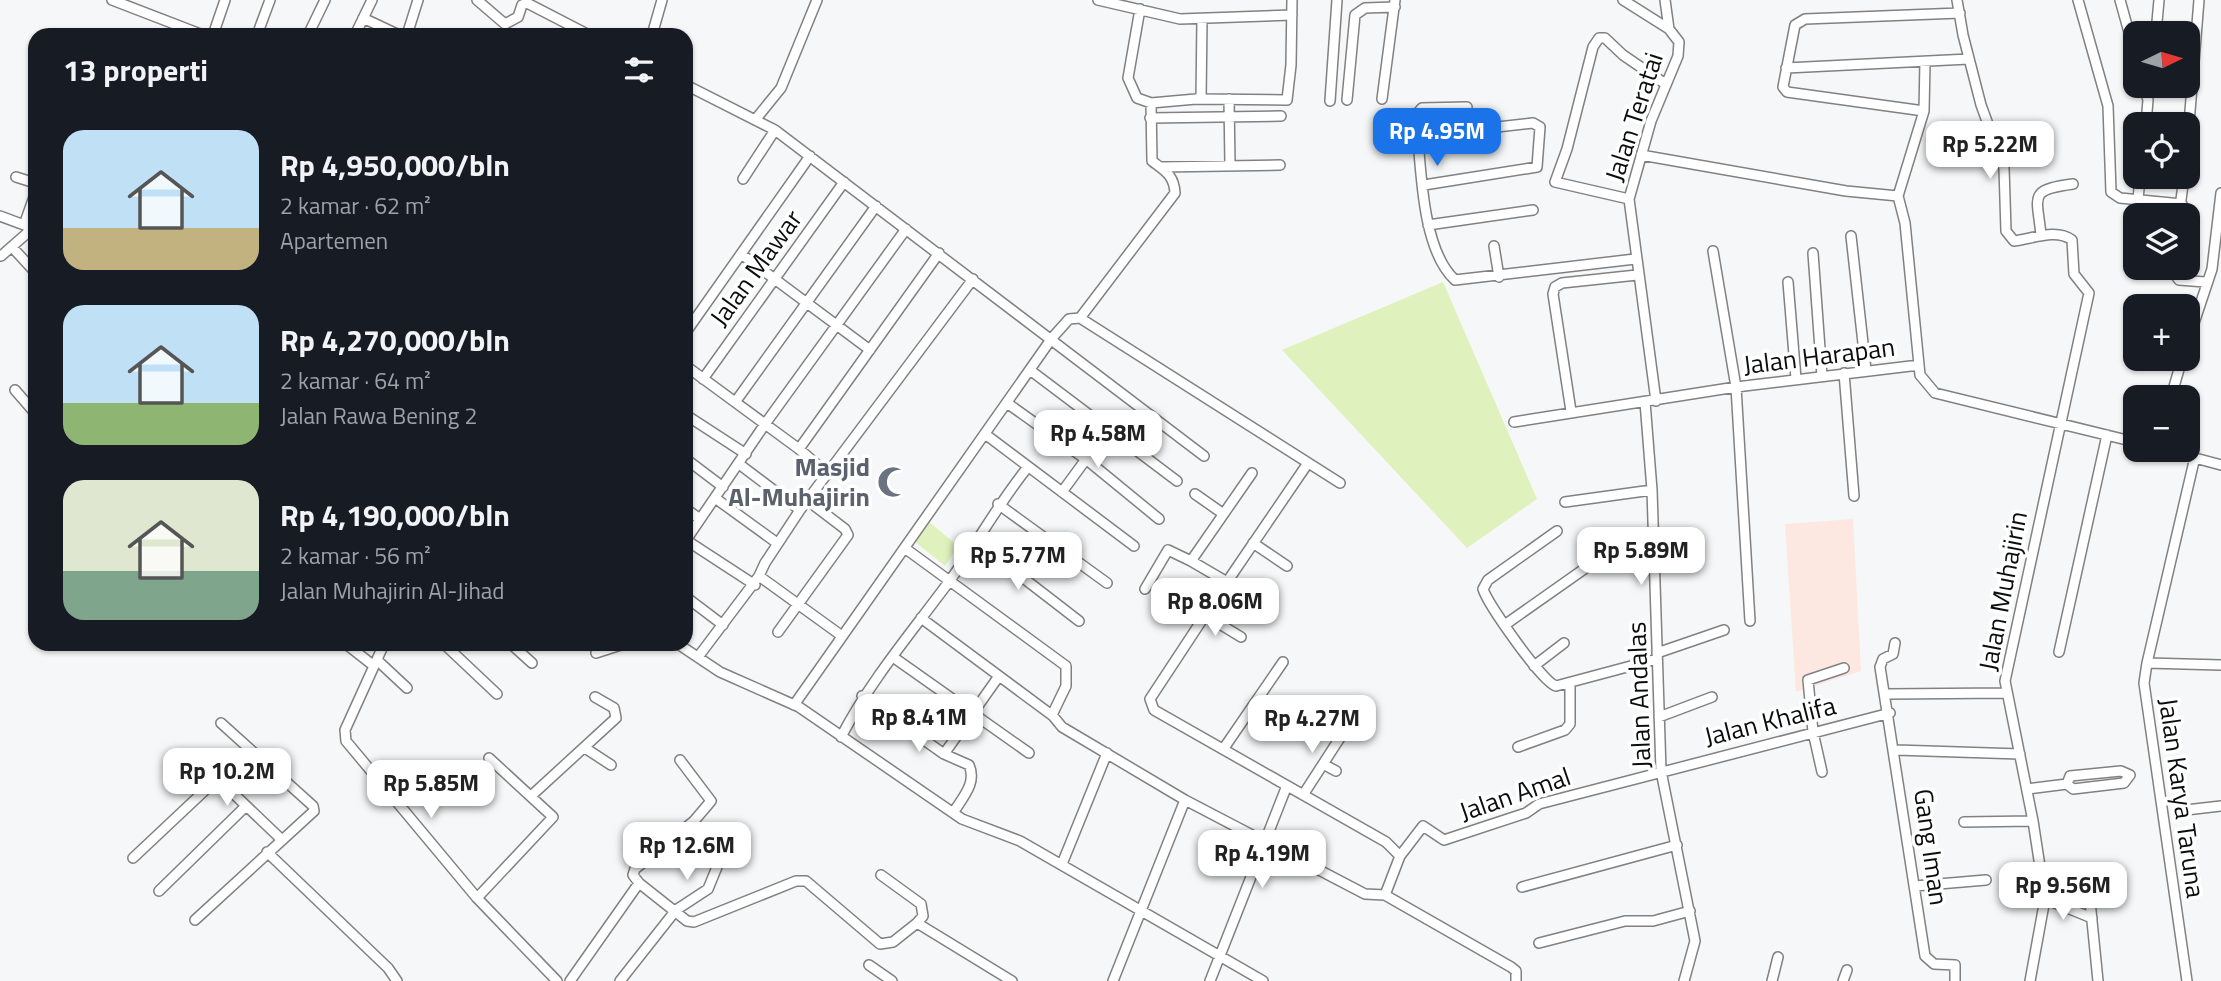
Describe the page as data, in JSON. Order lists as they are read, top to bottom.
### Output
{
  "streets": {
    "street": [
      "Jalan Teratai",
      "Jalan Mawar",
      "Jalan Harapan",
      "Jalan Muhajirin",
      "Jalan Andalas",
      "Jalan Khalifa",
      "Jalan Amal",
      "Jalan Karya Taruna",
      "Gang Iman"
    ]
  },
  "crossings": [
    ["Jalan Teratai", "Jalan Harapan"],
    ["Jalan Harapan", "Jalan Muhajirin"],
    ["Jalan Harapan", "Jalan Andalas"],
    ["Jalan Andalas", "Jalan Khalifa"],
    ["Jalan Andalas", "Jalan Amal"],
    ["Jalan Khalifa", "Jalan Amal"],
    ["Jalan Khalifa", "Gang Iman"]
  ],
  "places": {
    "mosque": ["Masjid Al-Muhajirin"]
  },
  "north": "right",
  "page": {
    "map_buttons": ["+", "−"],
    "heading": "13 properti",
    "price": [
      "Rp 4.95M",
      "Rp 5.22M",
      "Rp 4.58M",
      "Rp 5.89M",
      "Rp 5.77M",
      "Rp 8.06M",
      "Rp 8.41M",
      "Rp 4.27M",
      "Rp 10.2M",
      "Rp 5.85M",
      "Rp 12.6M",
      "Rp 4.19M",
      "Rp 9.56M"
    ],
    "list": [
      {
        "name": "Rp 4,950,000/bln",
        "note": "2 kamar · 62 m² · Apartemen"
      },
      {
        "name": "Rp 4,270,000/bln",
        "note": "2 kamar · 64 m² · Jalan Rawa Bening 2"
      },
      {
        "name": "Rp 4,190,000/bln",
        "note": "2 kamar · 56 m² · Jalan Muhajirin Al-Jihad"
      }
    ]
  }
}
